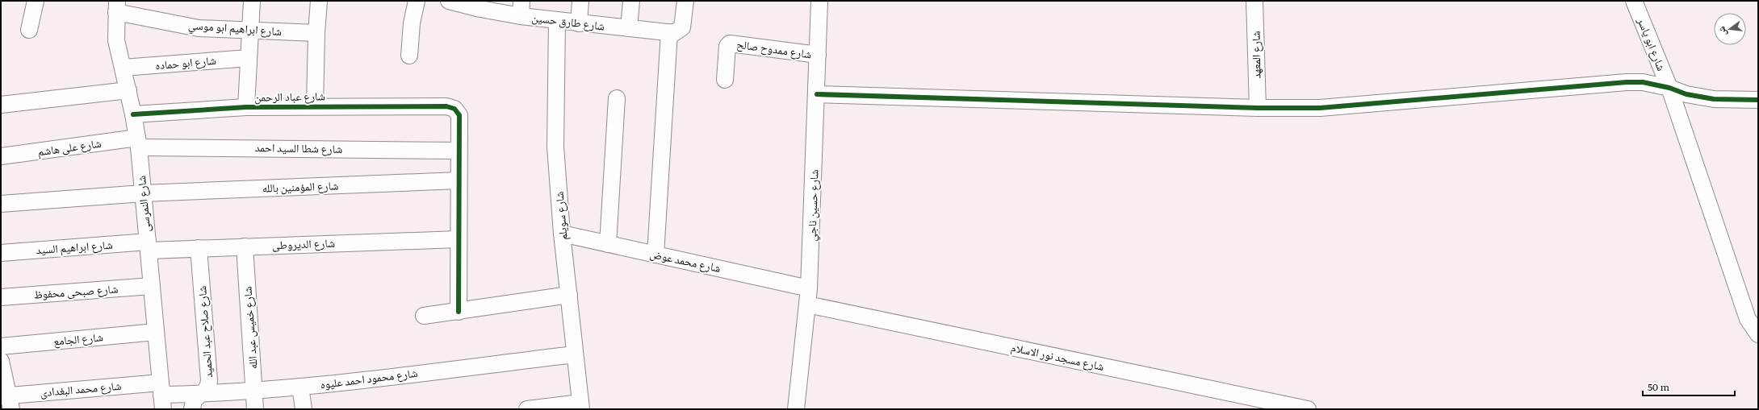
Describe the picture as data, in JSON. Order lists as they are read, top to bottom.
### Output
{
  "streets": {
    "street": [
      "شارع طارق حسين",
      "شارع ابراهيم ابو موسي",
      "شارع ابو ياسر",
      "شارع ممدوح صالح",
      "شارع المعهد",
      "شارع ابو حماده",
      "شارع عباد الرحمن",
      "شارع على هاشم",
      "شارع شطا السيد احمد",
      "شارع المؤمنين بالله",
      "شارع النمرسى",
      "شارع حسين ناجي",
      "شارع سويلم",
      "شارع الديروطى",
      "شارع ابراهيم السيد",
      "شارع محمد عوض",
      "شارع صبحى محفوظ",
      "شارع خميس عبد الله",
      "شارع صلاح عبد الحميد",
      "شارع الجامع",
      "شارع مسجد نور الاسلام",
      "شارع محمود احمد عليوه",
      "شارع محمد البغدادى"
    ]
  },
  "crossings": [
    ["شارع طارق حسين", "شارع سويلم"],
    ["شارع ابراهيم ابو موسي", "شارع النمرسى"],
    ["شارع ممدوح صالح", "شارع حسين ناجي"],
    ["شارع ابو حماده", "شارع النمرسى"],
    ["شارع عباد الرحمن", "شارع شطا السيد احمد"],
    ["شارع عباد الرحمن", "شارع النمرسى"],
    ["شارع على هاشم", "شارع شطا السيد احمد"],
    ["شارع على هاشم", "شارع النمرسى"],
    ["شارع شطا السيد احمد", "شارع النمرسى"],
    ["شارع المؤمنين بالله", "شارع النمرسى"],
    ["شارع النمرسى", "شارع الديروطى"],
    ["شارع النمرسى", "شارع ابراهيم السيد"],
    ["شارع النمرسى", "شارع صبحى محفوظ"],
    ["شارع النمرسى", "شارع الجامع"],
    ["شارع النمرسى", "شارع محمود احمد عليوه"],
    ["شارع النمرسى", "شارع محمد البغدادى"],
    ["شارع حسين ناجي", "شارع محمد عوض"],
    ["شارع حسين ناجي", "شارع مسجد نور الاسلام"],
    ["شارع سويلم", "شارع محمد عوض"],
    ["شارع سويلم", "شارع محمود احمد عليوه"],
    ["شارع الديروطى", "شارع ابراهيم السيد"],
    ["شارع الديروطى", "شارع خميس عبد الله"],
    ["شارع الديروطى", "شارع صلاح عبد الحميد"],
    ["شارع خميس عبد الله", "شارع محمود احمد عليوه"],
    ["شارع صلاح عبد الحميد", "شارع محمود احمد عليوه"],
    ["شارع محمود احمد عليوه", "شارع محمد البغدادى"]
  ],
  "scale_bar": "50 m",
  "north": "left"
}
